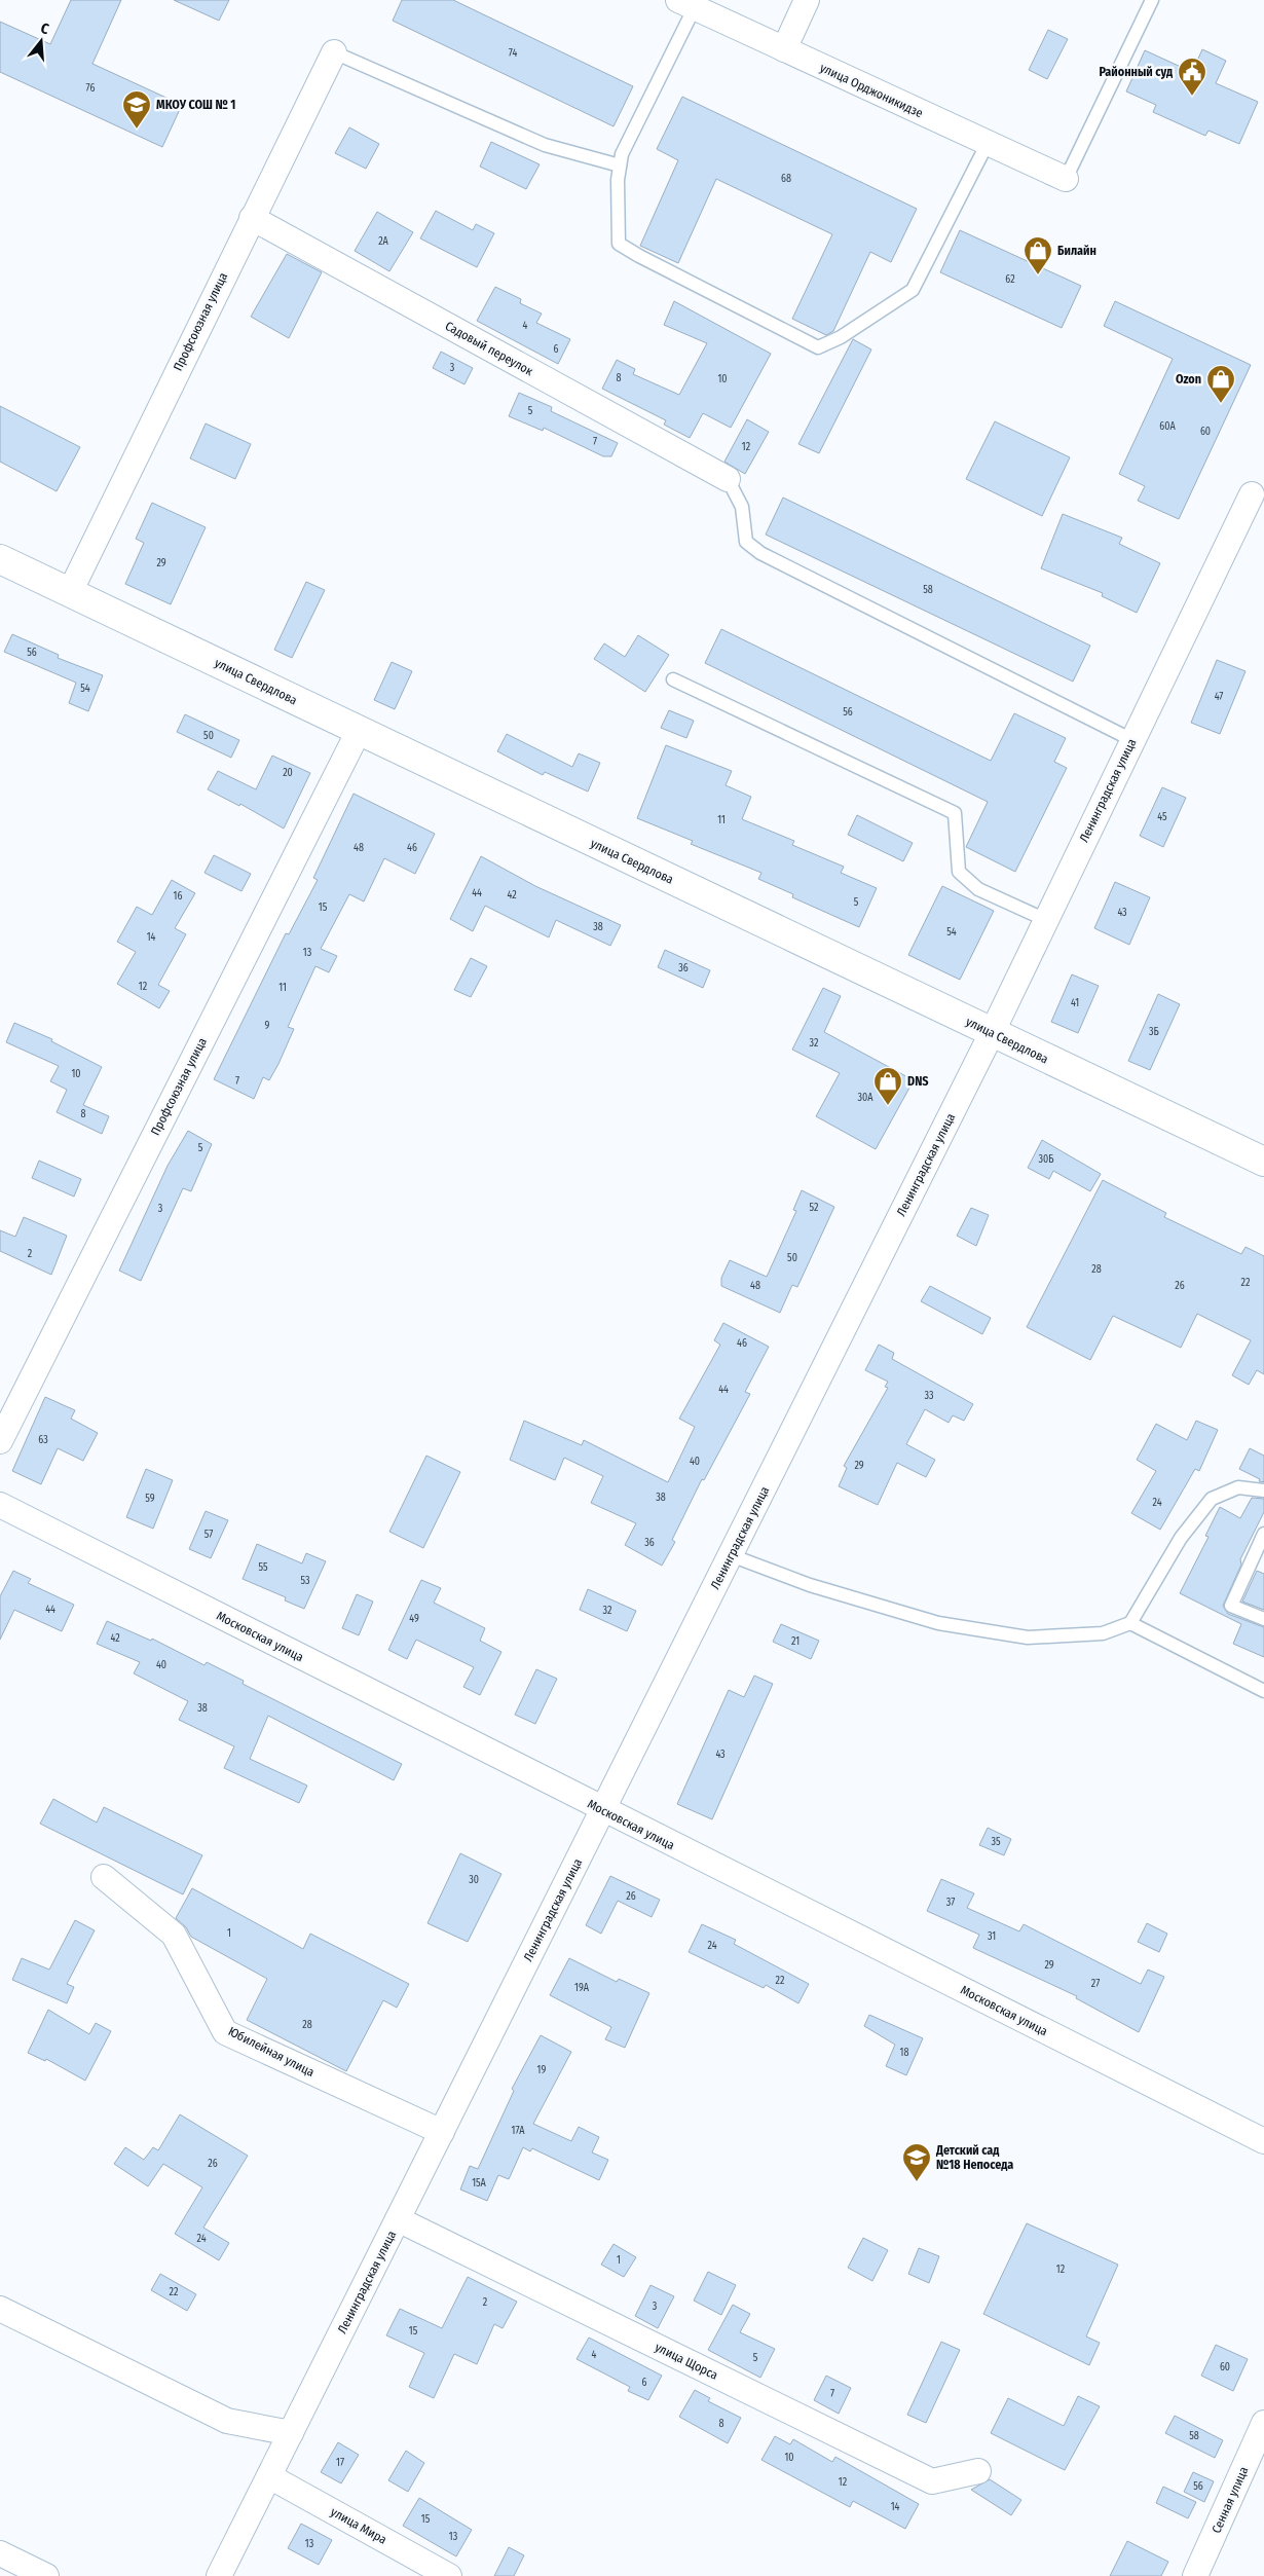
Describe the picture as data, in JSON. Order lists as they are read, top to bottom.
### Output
{
  "streets": {
    "street": [
      "улица Орджоникидзе",
      "Профсоюзная улица",
      "Садовый переулок",
      "улица Свердлова",
      "Ленинградская улица",
      "Московская улица",
      "Юбилейная улица",
      "улица Щорса",
      "Сенная улица",
      "улица Мира"
    ]
  },
  "crossings": [
    ["Профсоюзная улица", "Садовый переулок"],
    ["Профсоюзная улица", "улица Свердлова"],
    ["улица Свердлова", "Ленинградская улица"],
    ["Ленинградская улица", "Московская улица"],
    ["Ленинградская улица", "Юбилейная улица"],
    ["Ленинградская улица", "улица Щорса"],
    ["Ленинградская улица", "улица Мира"]
  ],
  "places": {
    "public building": ["Районный суд"],
    "school or university": ["МКОУ СОШ № 1", "Детский сад №18 Непоседа"],
    "shop": ["Билайн", "Ozon", "DNS"]
  },
  "house_numbers": [
    "74",
    "76",
    "68",
    "2А",
    "62",
    "4",
    "6",
    "3",
    "8",
    "10",
    "5",
    "60А",
    "60",
    "7",
    "12",
    "29",
    "58",
    "56",
    "54",
    "47",
    "56",
    "50",
    "20",
    "45",
    "11",
    "48",
    "46",
    "44",
    "42",
    "16",
    "5",
    "15",
    "43",
    "38",
    "54",
    "14",
    "13",
    "36",
    "12",
    "11",
    "41",
    "9",
    "3Б",
    "32",
    "10",
    "7",
    "30А",
    "8",
    "5",
    "30Б",
    "52",
    "3",
    "2",
    "50",
    "28",
    "22",
    "48",
    "26",
    "46",
    "44",
    "33",
    "63",
    "40",
    "29",
    "38",
    "59",
    "24",
    "57",
    "36",
    "55",
    "53",
    "44",
    "32",
    "49",
    "42",
    "21",
    "40",
    "38",
    "43",
    "35",
    "30",
    "26",
    "37",
    "1",
    "31",
    "24",
    "29",
    "22",
    "27",
    "19А",
    "28",
    "18",
    "19",
    "17А",
    "26",
    "15А",
    "24",
    "1",
    "12",
    "22",
    "2",
    "3",
    "15",
    "4",
    "5",
    "60",
    "6",
    "7",
    "8",
    "58",
    "10",
    "17",
    "12",
    "56",
    "14",
    "15",
    "13",
    "13"
  ],
  "north": "top"
}
